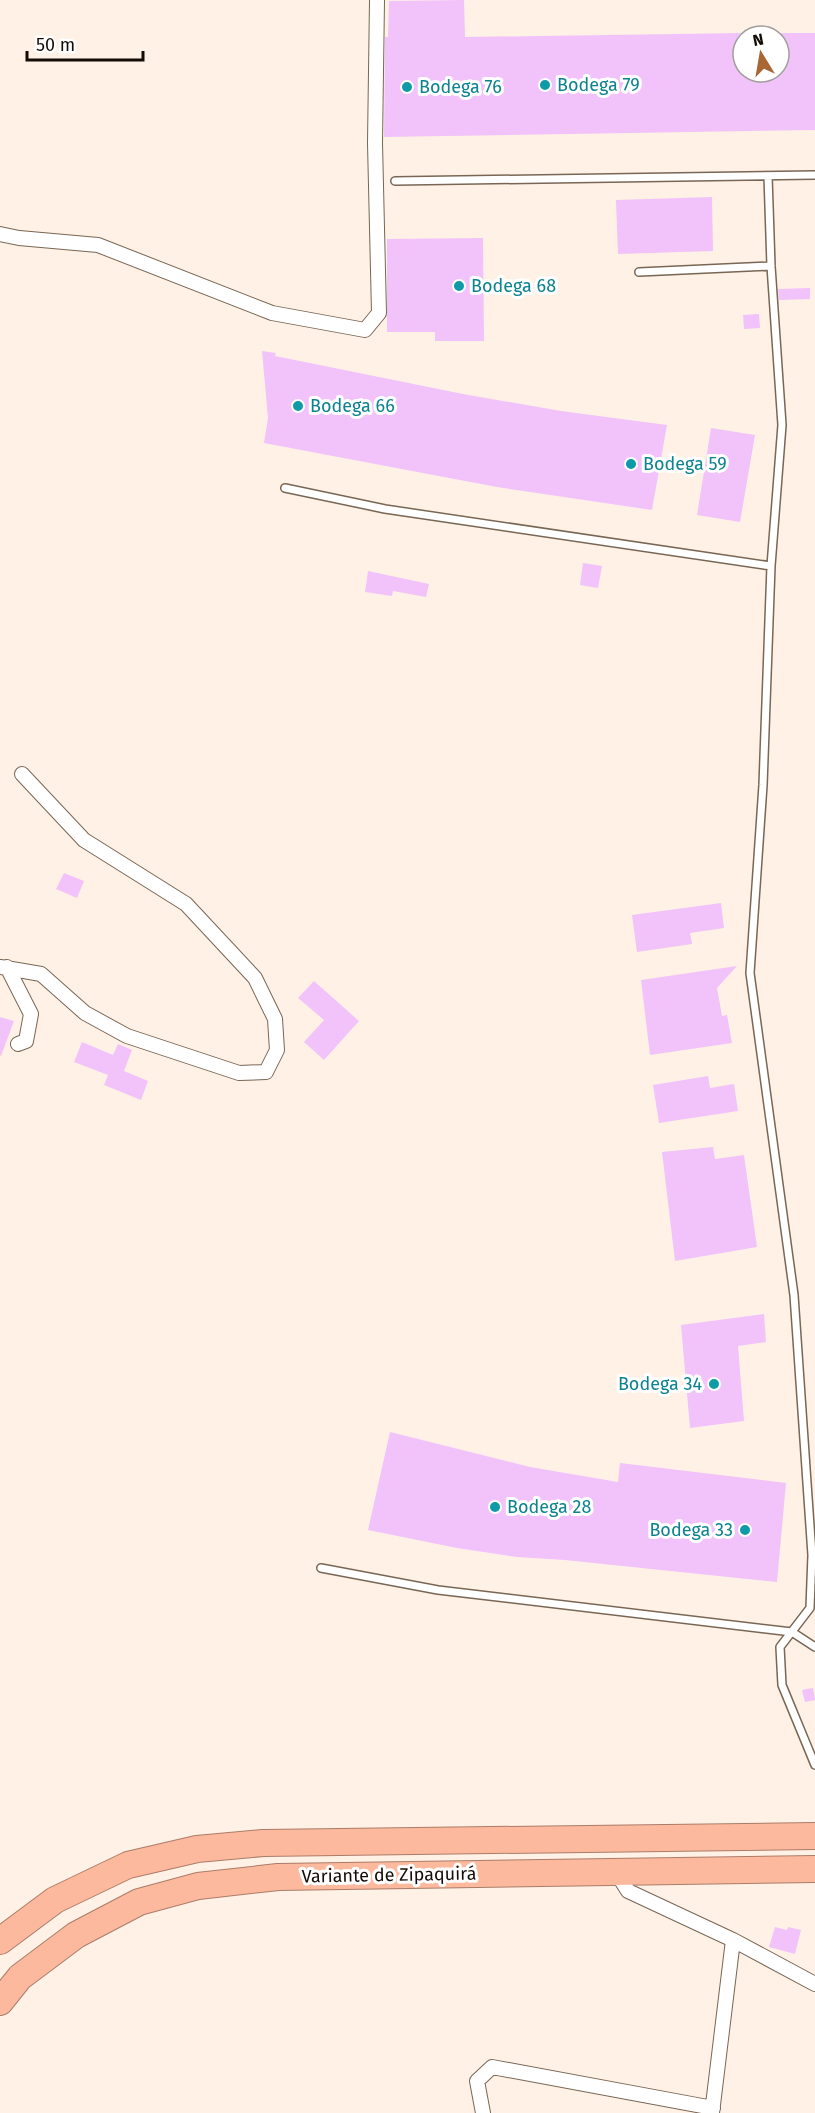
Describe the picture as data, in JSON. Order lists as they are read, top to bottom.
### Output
{
  "streets": {
    "highway": ["Variante de Zipaquirá"]
  },
  "places": [
    "Bodega 79",
    "Bodega 76",
    "Bodega 68",
    "Bodega 66",
    "Bodega 59",
    "Bodega 34",
    "Bodega 28",
    "Bodega 33"
  ],
  "scale_bar": "50 m",
  "north": "top"
}
